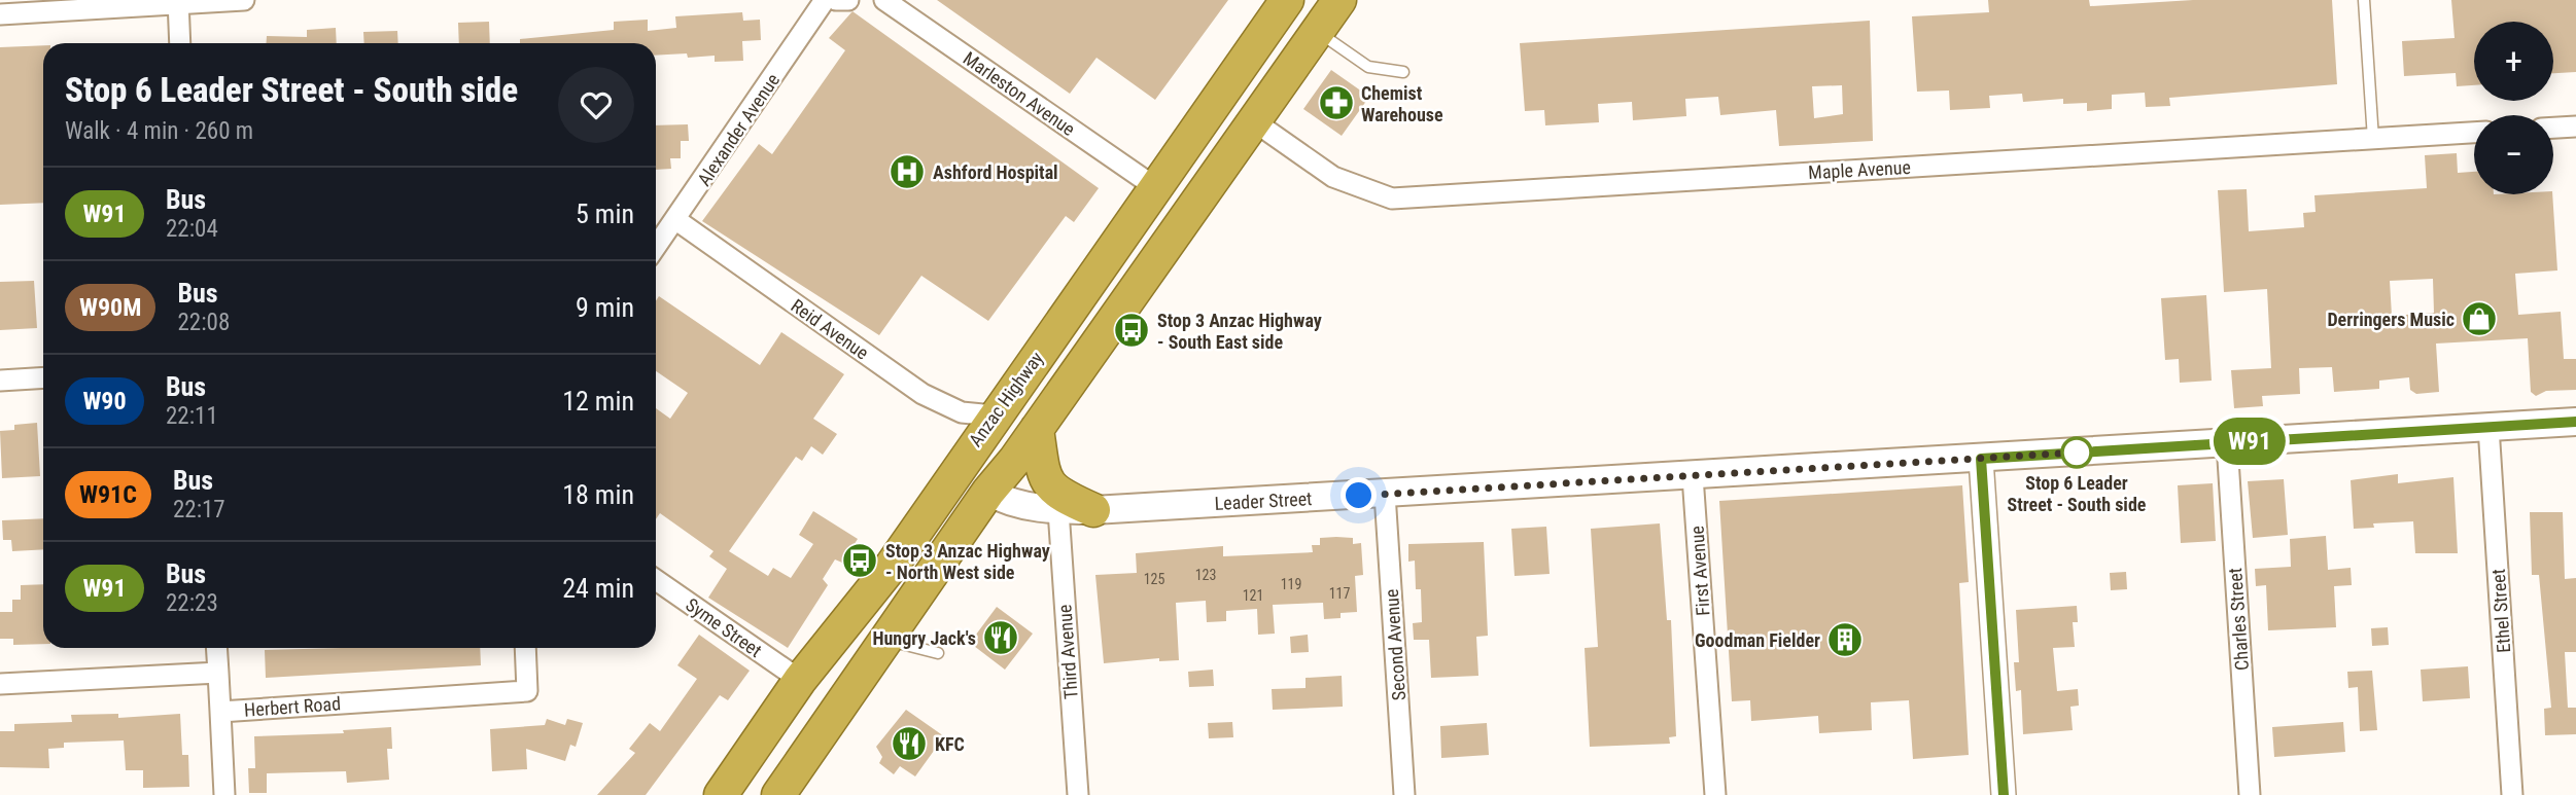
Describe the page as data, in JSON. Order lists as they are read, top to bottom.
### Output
{
  "streets": {
    "highway": ["Anzac Highway"],
    "main road": ["Leader Street"],
    "street": [
      "Marleston Avenue",
      "Alexander Avenue",
      "Maple Avenue",
      "Reid Avenue",
      "First Avenue",
      "Ethel Street",
      "Charles Street",
      "Syme Street",
      "Second Avenue",
      "Third Avenue",
      "Herbert Road"
    ]
  },
  "crossings": [
    ["Marleston Avenue", "Anzac Highway"],
    ["Alexander Avenue", "Reid Avenue"],
    ["Reid Avenue", "Anzac Highway"],
    ["Anzac Highway", "Syme Street"],
    ["Leader Street", "First Avenue"],
    ["Leader Street", "Ethel Street"],
    ["Leader Street", "Charles Street"],
    ["Leader Street", "Second Avenue"],
    ["Leader Street", "Third Avenue"]
  ],
  "places": {
    "pharmacy": ["Chemist Warehouse"],
    "hospital": ["Ashford Hospital"],
    "shop": ["Derringers Music"],
    "bus stop": ["Stop 3 Anzac Highway - South East side", "Stop 3 Anzac Highway - North West side"],
    "other": ["Stop 6 Leader Street - South side"],
    "restaurant": ["Hungry Jack's", "KFC"],
    "building": ["Goodman Fielder"]
  },
  "lines": ["bus line W91"],
  "house_numbers": [
    "123",
    "125",
    "119",
    "117",
    "121"
  ],
  "page": {
    "on_map": "W91",
    "map_buttons": ["+", "−"],
    "heading": ["Stop 6 Leader Street - South side", "Walk · 4 min · 260 m"],
    "list": [
      {
        "mark": "W91",
        "name": "Bus",
        "note": "22:04",
        "value": "5 min"
      },
      {
        "mark": "W90M",
        "name": "Bus",
        "note": "22:08",
        "value": "9 min"
      },
      {
        "mark": "W90",
        "name": "Bus",
        "note": "22:11",
        "value": "12 min"
      },
      {
        "mark": "W91C",
        "name": "Bus",
        "note": "22:17",
        "value": "18 min"
      },
      {
        "mark": "W91",
        "name": "Bus",
        "note": "22:23",
        "value": "24 min"
      }
    ]
  }
}
